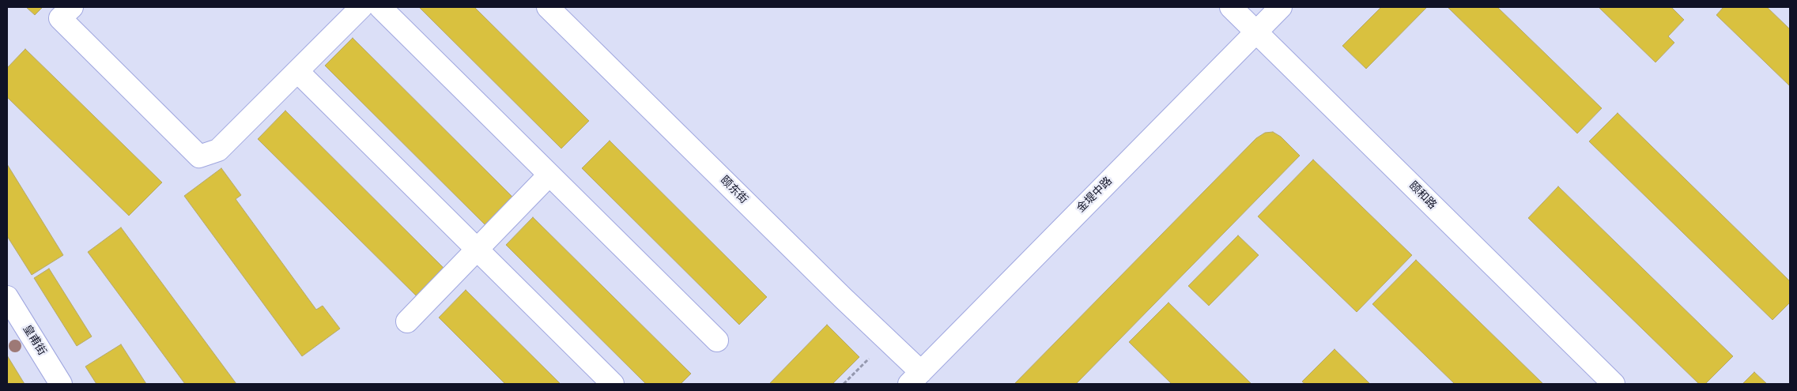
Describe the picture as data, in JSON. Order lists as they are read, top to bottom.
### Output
{
  "streets": {
    "street": [
      "颐东街",
      "金堤中路",
      "颐和路",
      "皇甫街"
    ]
  },
  "crossings": [
    ["颐东街", "金堤中路"],
    ["金堤中路", "颐和路"]
  ]
}
